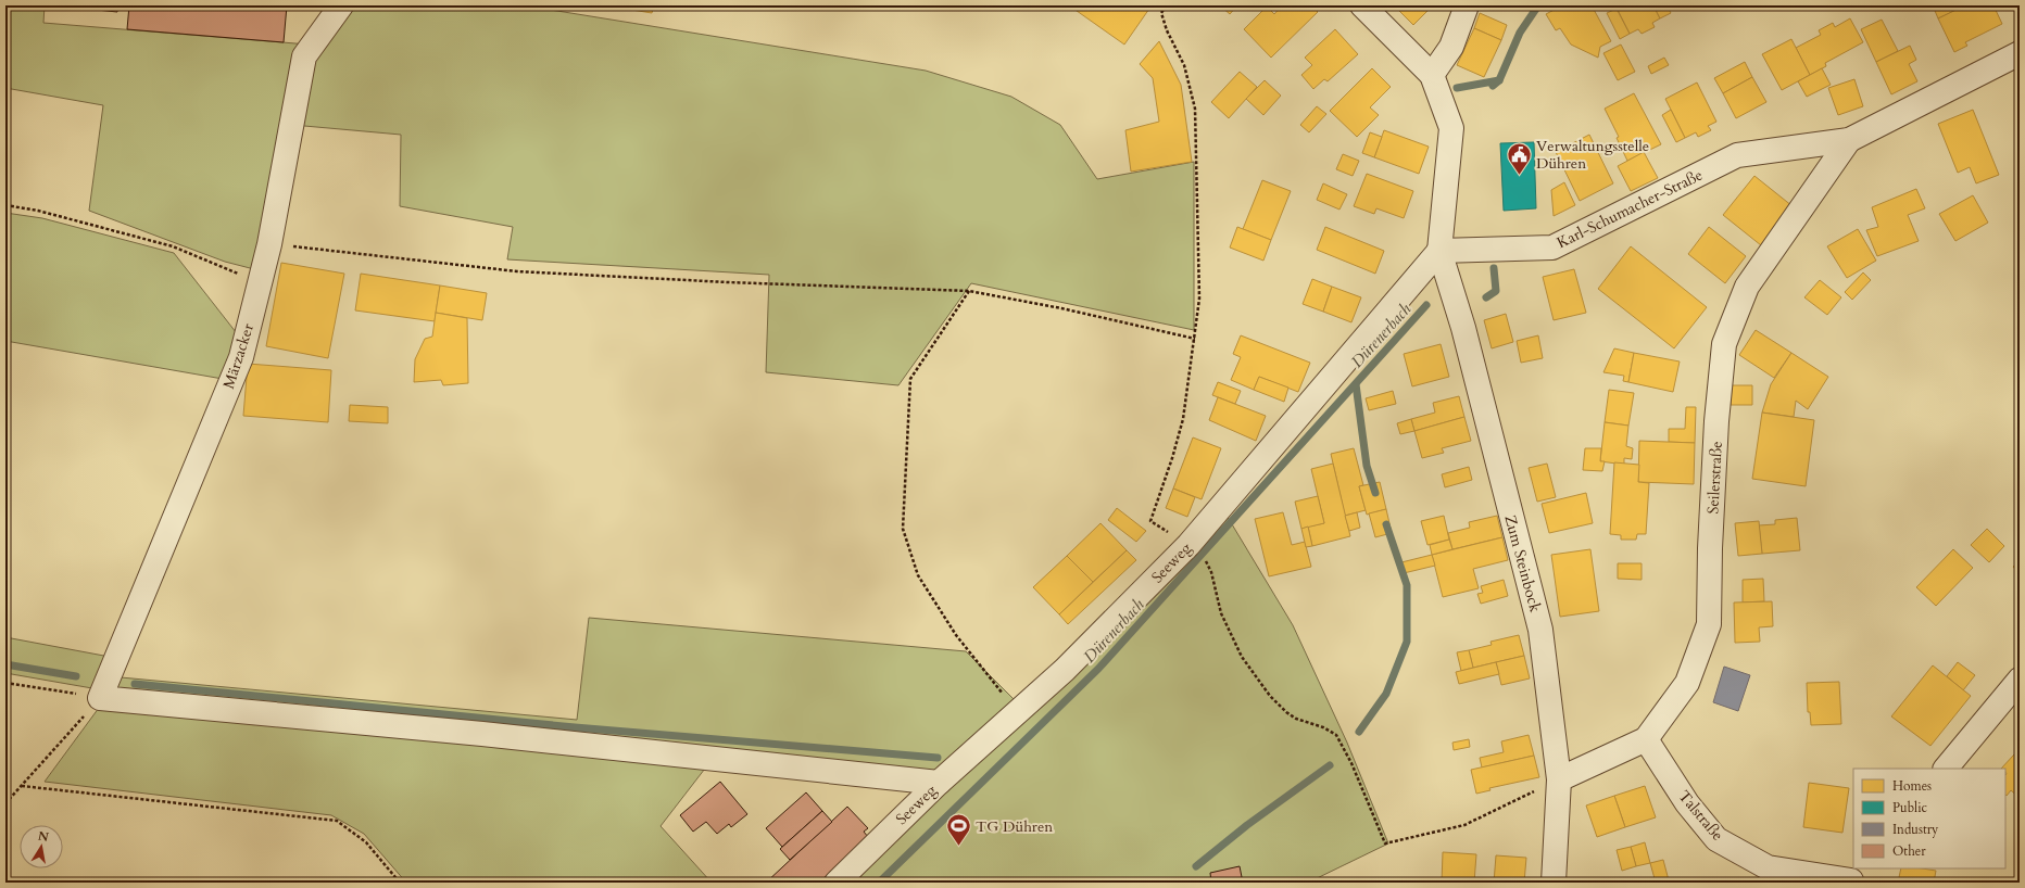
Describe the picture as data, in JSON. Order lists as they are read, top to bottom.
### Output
{
  "streets": {
    "street": [
      "Karl-Schumacher-Straße",
      "Märzacker",
      "Seilerstraße",
      "Seeweg",
      "Zum Steinbock",
      "Talstraße"
    ]
  },
  "crossings": [
    ["Karl-Schumacher-Straße", "Seilerstraße"],
    ["Karl-Schumacher-Straße", "Seeweg"],
    ["Karl-Schumacher-Straße", "Zum Steinbock"],
    ["Seilerstraße", "Zum Steinbock"],
    ["Seilerstraße", "Talstraße"],
    ["Seeweg", "Zum Steinbock"]
  ],
  "water": ["Dürenerbach"],
  "places": {
    "public building": ["Verwaltungsstelle Dühren"],
    "sports": ["TG Dühren"]
  },
  "legend": [
    "Homes",
    "Public",
    "Industry",
    "Other"
  ],
  "north": "top"
}
